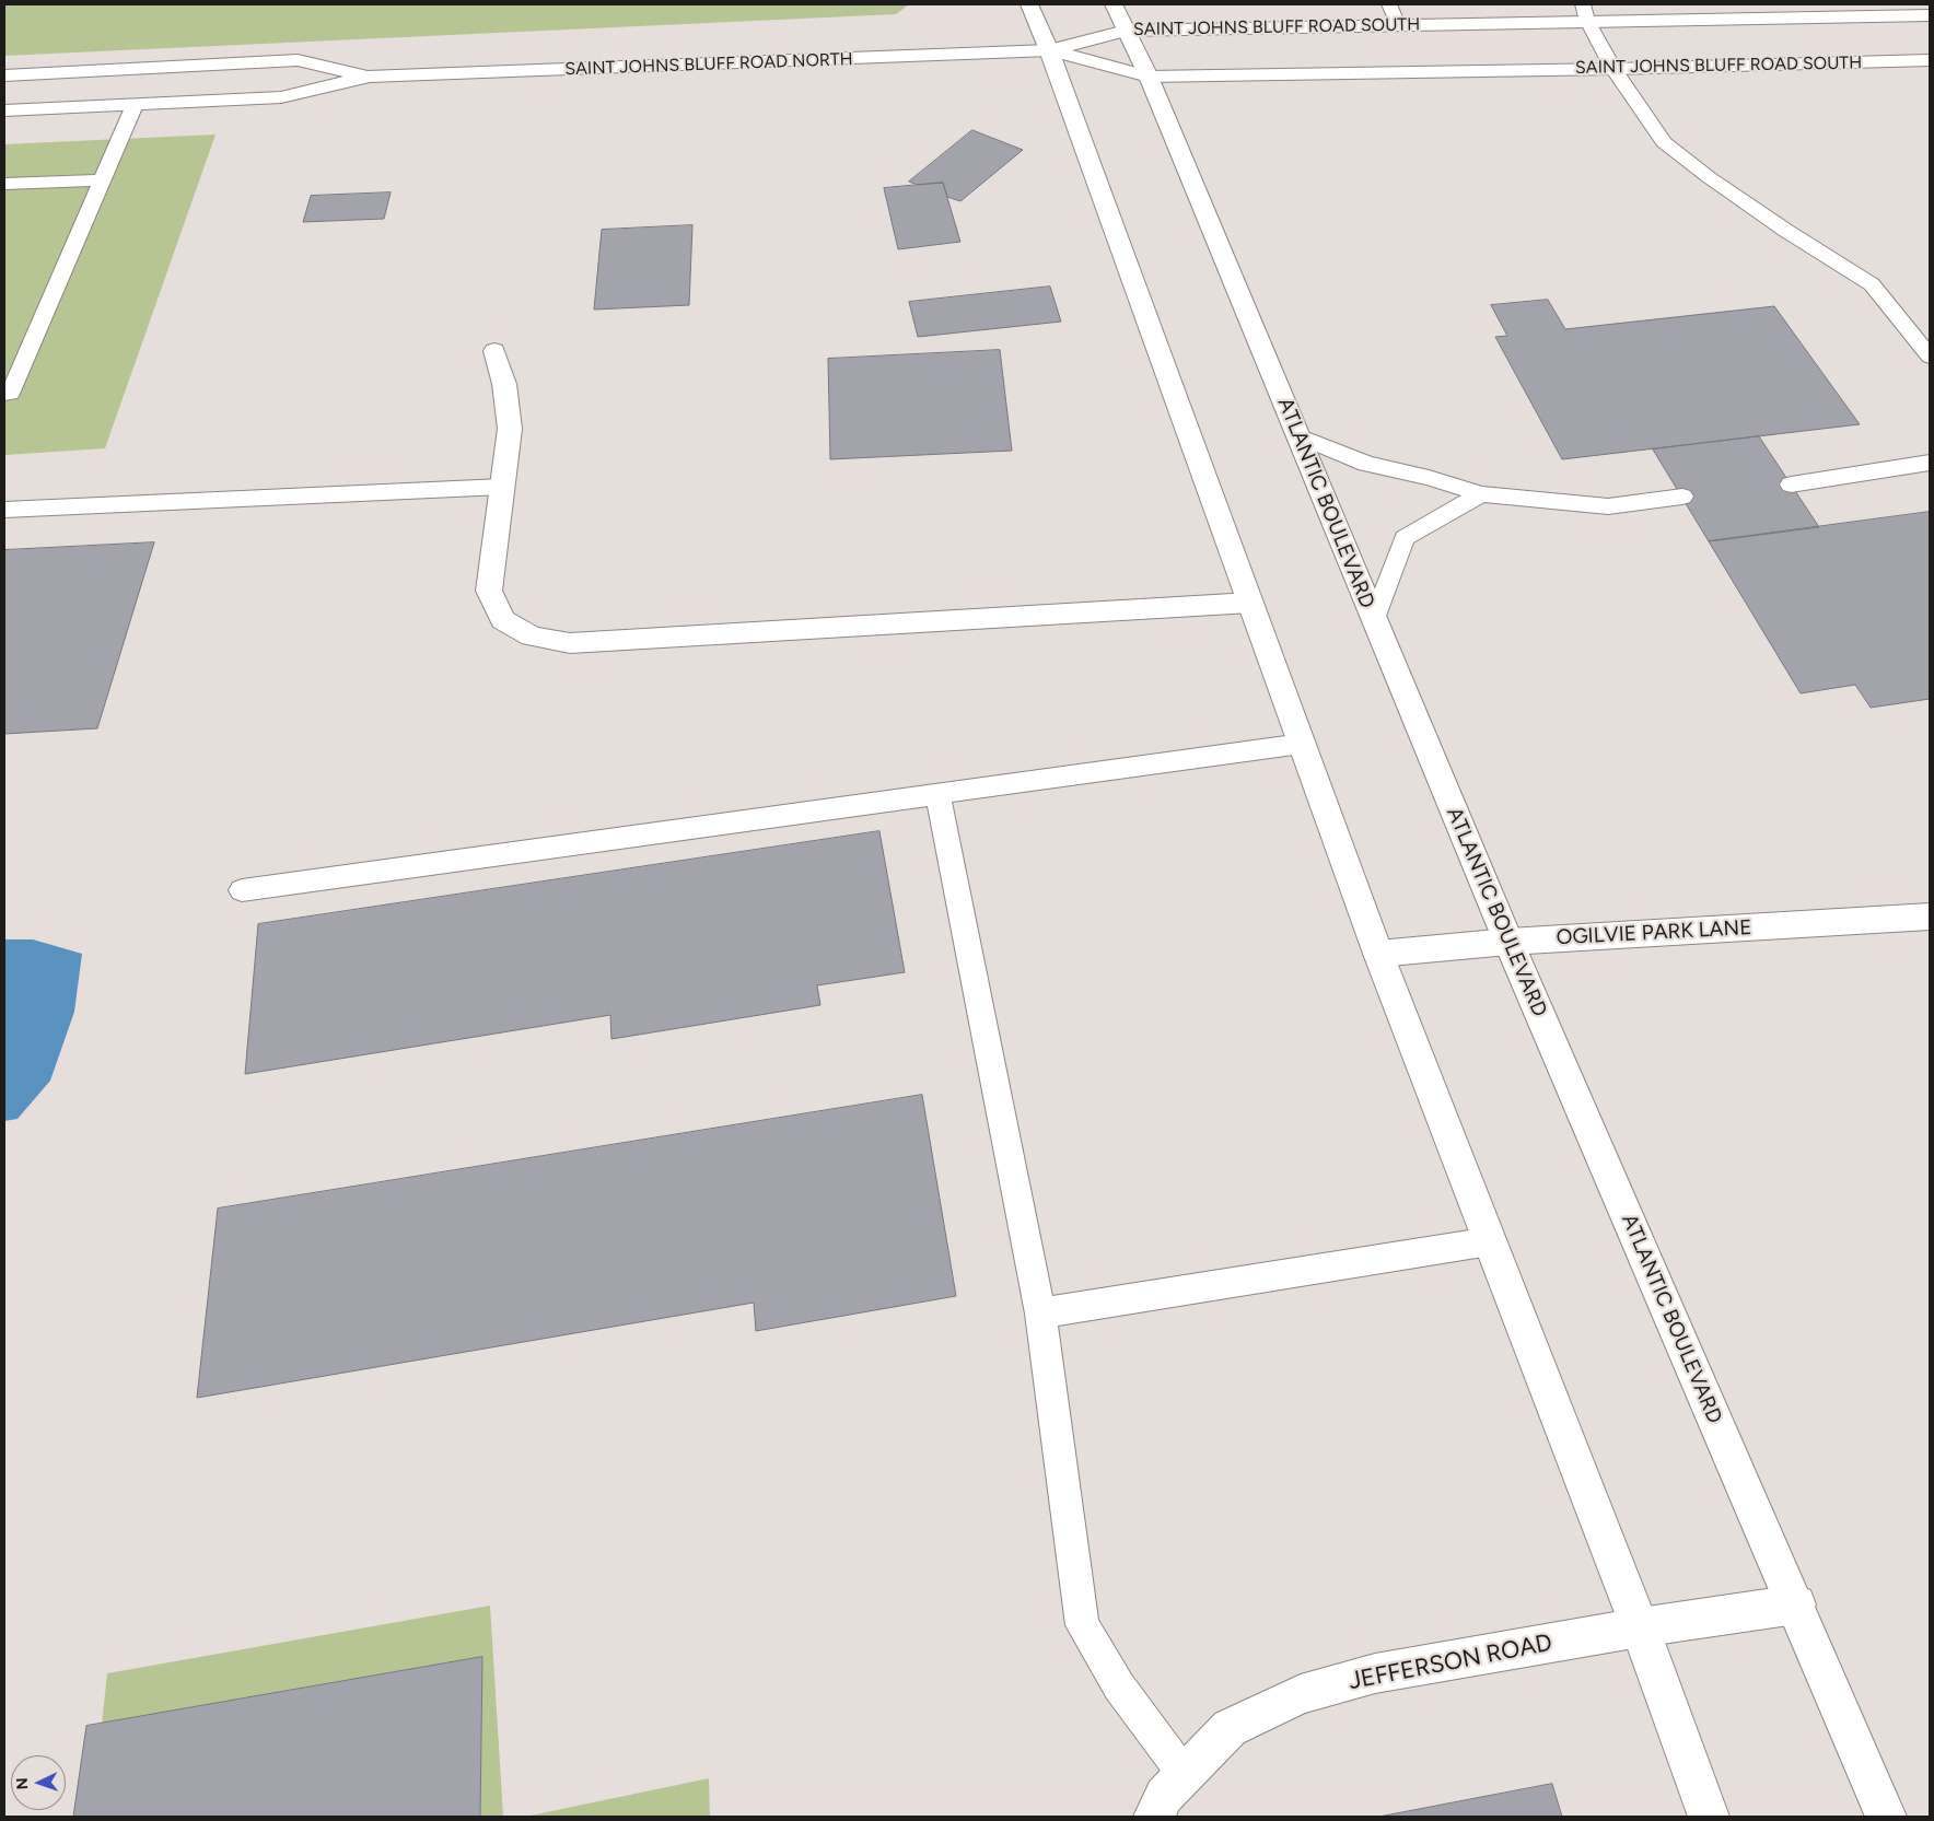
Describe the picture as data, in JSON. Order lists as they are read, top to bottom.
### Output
{
  "streets": {
    "main road": [
      "SAINT JOHNS BLUFF ROAD SOUTH",
      "SAINT JOHNS BLUFF ROAD NORTH",
      "ATLANTIC BOULEVARD",
      "OGILVIE PARK LANE",
      "JEFFERSON ROAD"
    ]
  },
  "crossings": [
    ["SAINT JOHNS BLUFF ROAD SOUTH", "SAINT JOHNS BLUFF ROAD NORTH"],
    ["SAINT JOHNS BLUFF ROAD SOUTH", "ATLANTIC BOULEVARD"],
    ["ATLANTIC BOULEVARD", "OGILVIE PARK LANE"],
    ["ATLANTIC BOULEVARD", "JEFFERSON ROAD"]
  ],
  "north": "left"
}
